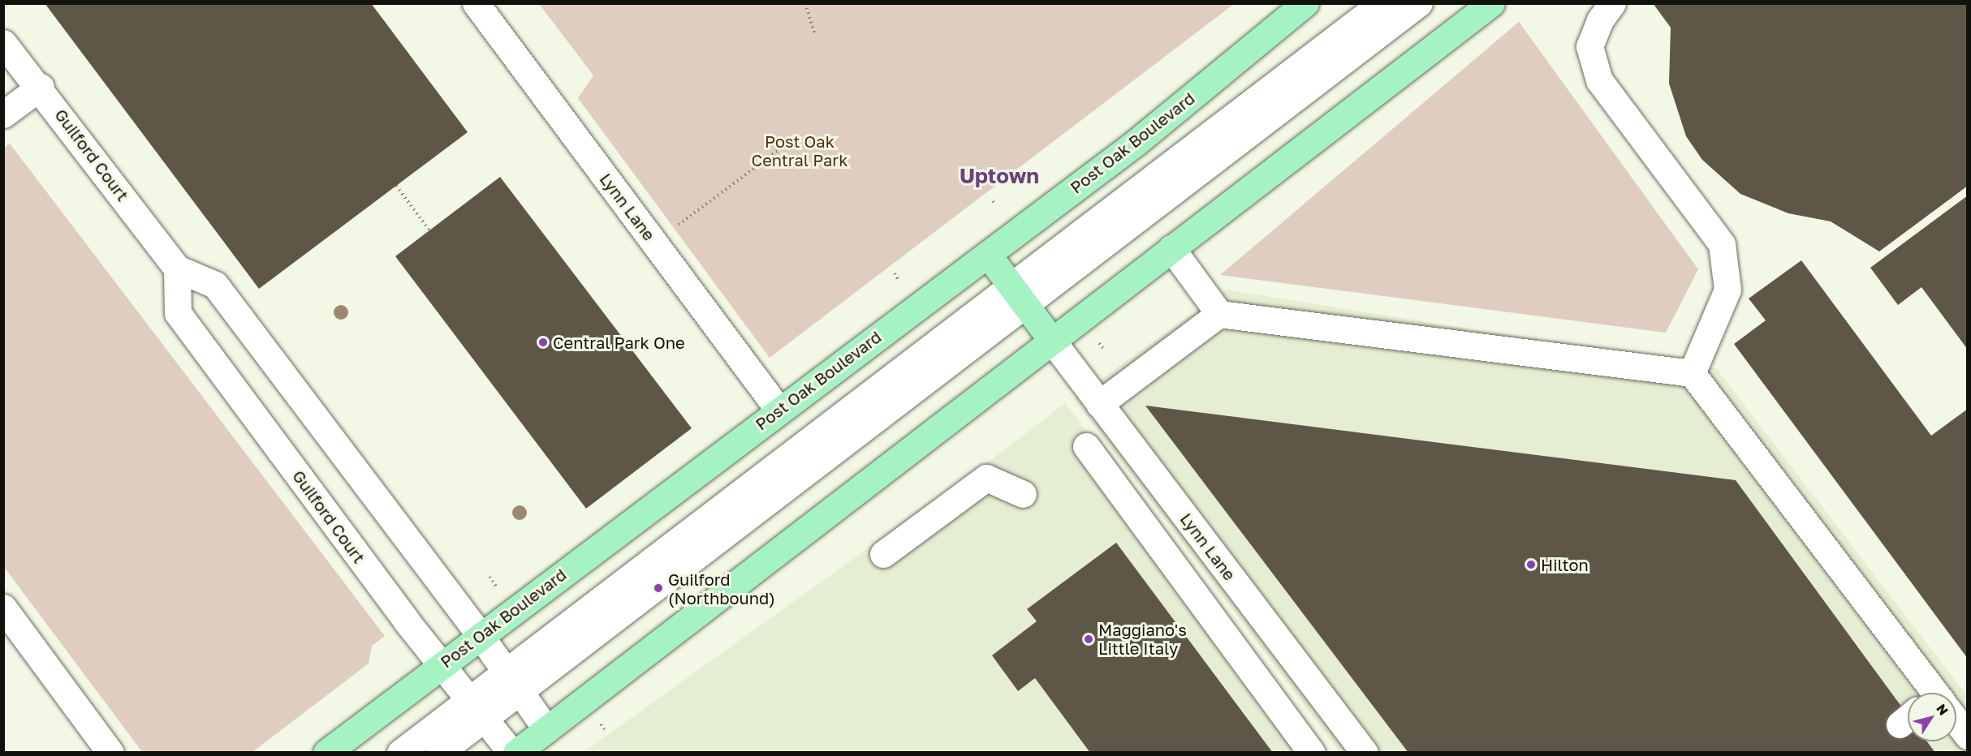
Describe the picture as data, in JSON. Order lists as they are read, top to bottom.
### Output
{
  "streets": {
    "main road": ["Post Oak Boulevard"],
    "street": ["Guilford Court", "Lynn Lane"]
  },
  "crossings": [
    ["Post Oak Boulevard", "Guilford Court"],
    ["Post Oak Boulevard", "Lynn Lane"]
  ],
  "districts": ["Uptown"],
  "parks": ["Post Oak Central Park"],
  "places": [
    "Central Park One",
    "Hilton",
    "Guilford (Northbound)",
    "Maggiano's Little Italy"
  ],
  "north": "top right"
}
